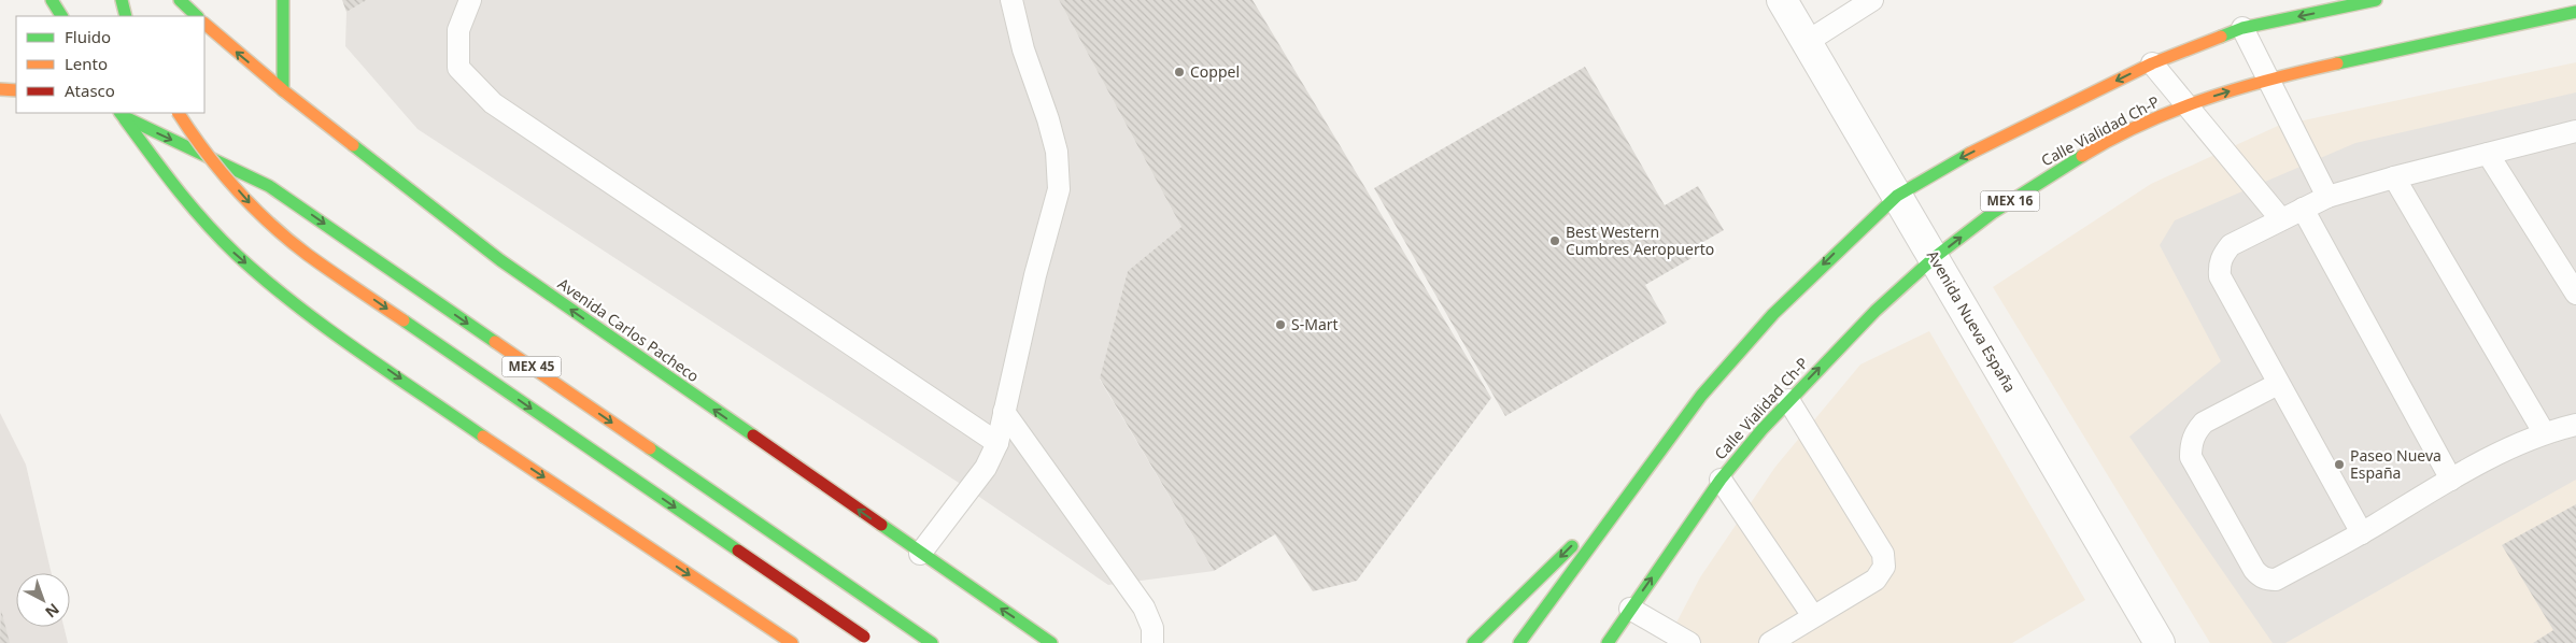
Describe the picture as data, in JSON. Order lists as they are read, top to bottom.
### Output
{
  "streets": {
    "main road": [
      "Calle Vialidad Ch-P",
      "MEX 16",
      "Avenida Carlos Pacheco",
      "MEX 45"
    ],
    "street": ["Avenida Nueva España"]
  },
  "crossings": [
    ["Calle Vialidad Ch-P", "Avenida Nueva España"]
  ],
  "places": [
    "Coppel",
    "Best Western Cumbres Aeropuerto",
    "S-Mart",
    "Paseo Nueva España"
  ],
  "legend": ["Fluido", "Lento", "Atasco"],
  "north": "bottom right"
}
